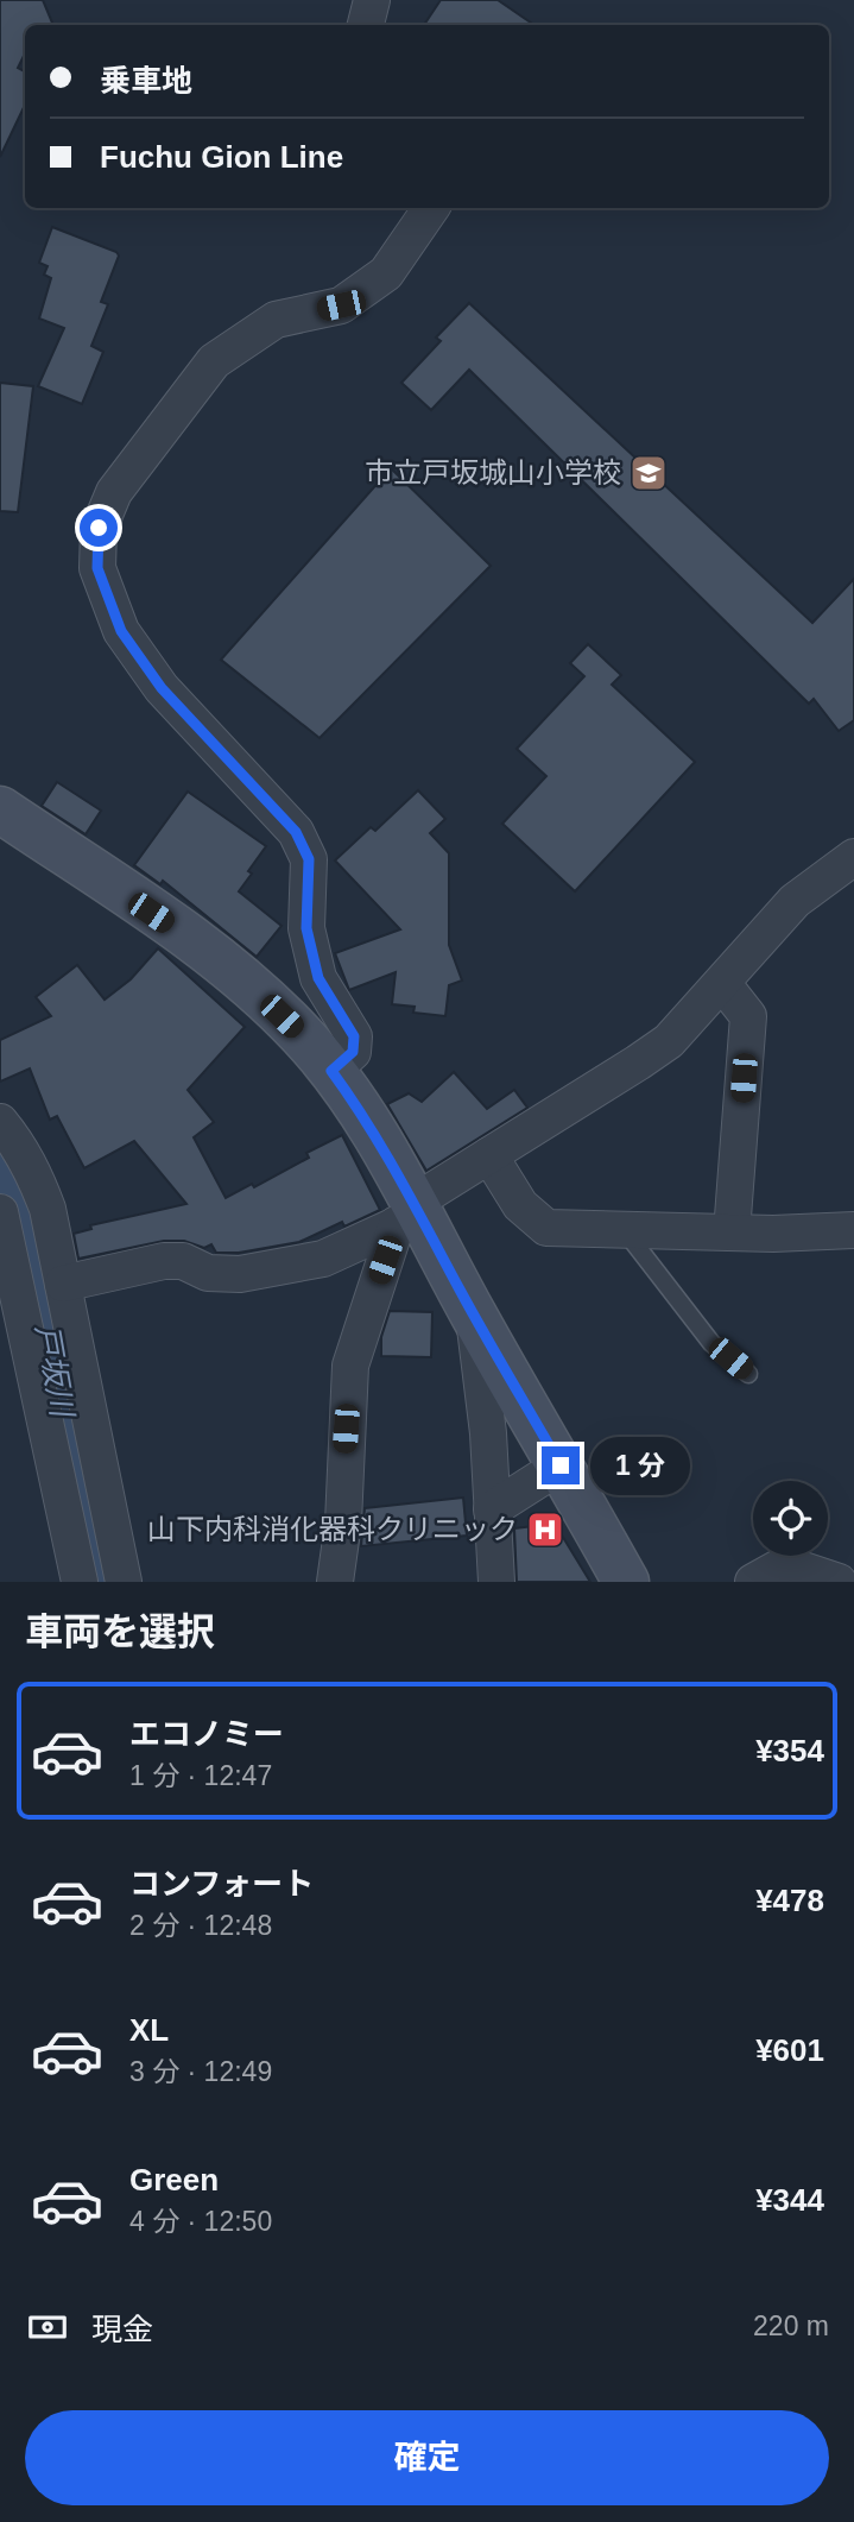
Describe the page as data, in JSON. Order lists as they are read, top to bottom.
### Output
{
  "water": ["戸坂川"],
  "places": {
    "school or university": ["市立戸坂城山小学校"],
    "hospital": ["山下内科消化器科クリニック"]
  },
  "page": {
    "banner": ["乗車地", "Fuchu Gion Line"],
    "bubble": "1 分",
    "heading": "車両を選択",
    "list": [
      {
        "name": "エコノミー",
        "note": "1 分 · 12:47",
        "value": "¥354"
      },
      {
        "name": "コンフォート",
        "note": "2 分 · 12:48",
        "value": "¥478"
      },
      {
        "name": "XL",
        "note": "3 分 · 12:49",
        "value": "¥601"
      },
      {
        "name": "Green",
        "note": "4 分 · 12:50",
        "value": "¥344"
      }
    ],
    "pay": ["現金", "220 m"],
    "buttons": "確定"
  }
}
